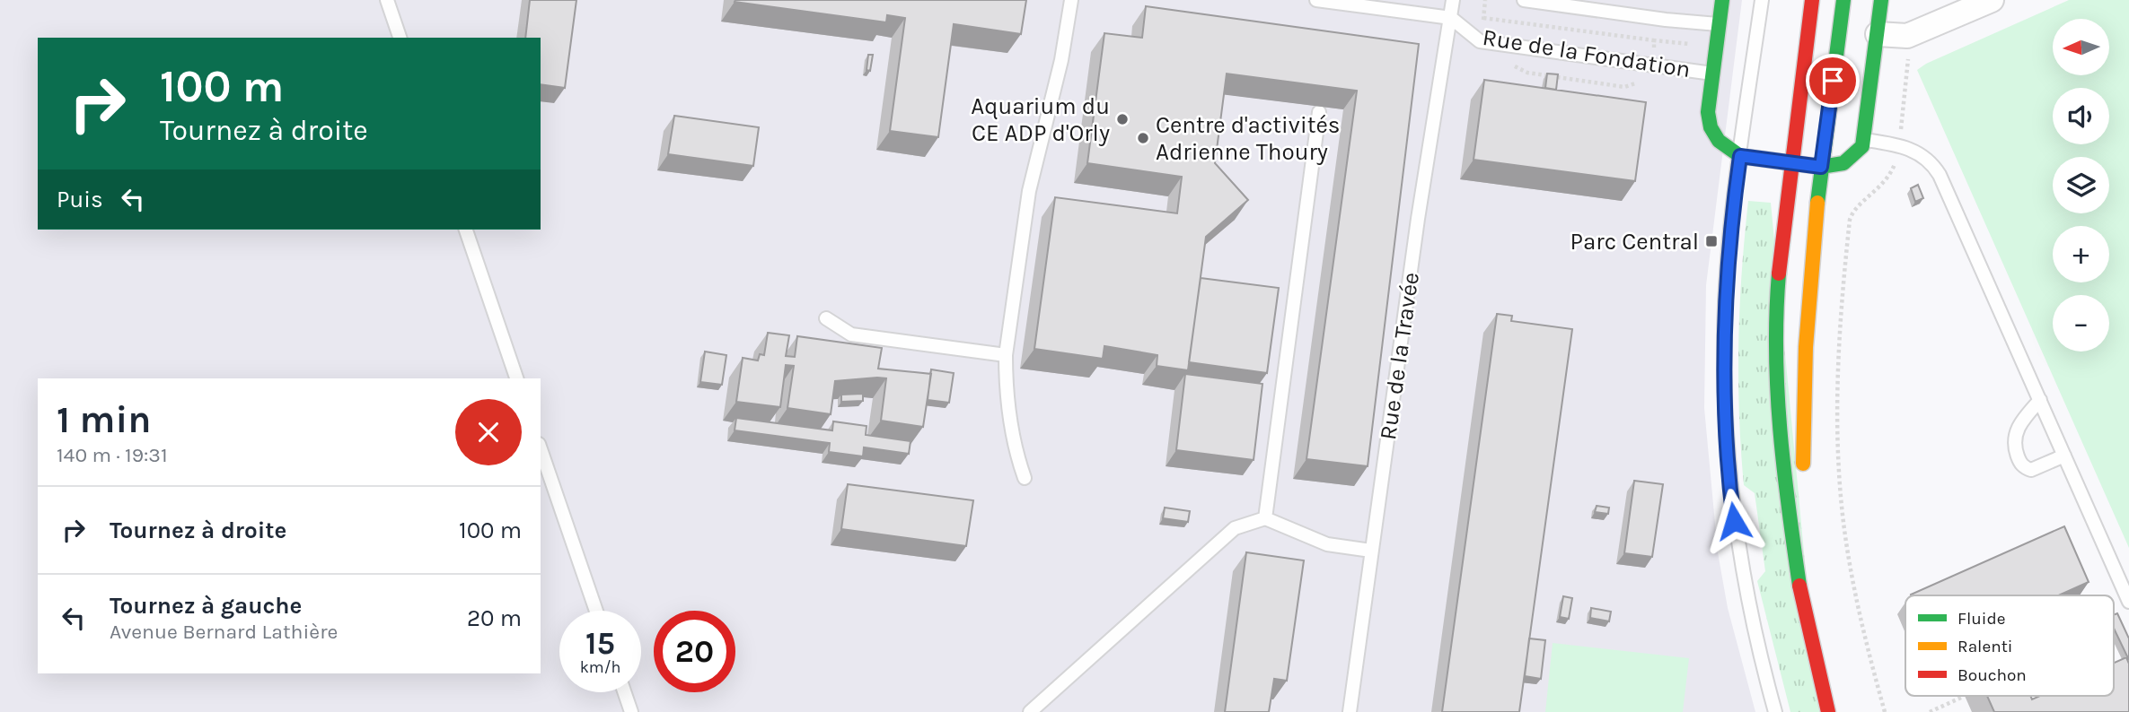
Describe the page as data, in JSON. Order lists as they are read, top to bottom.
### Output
{
  "streets": {
    "lane": ["Rue de la Fondation", "Rue de la Travée"]
  },
  "crossings": [
    ["Rue de la Fondation", "Rue de la Travée"]
  ],
  "places": {
    "other": ["Aquarium du CE ADP d'Orly", "Centre d'activités Adrienne Thoury"],
    "transit": ["Parc Central"]
  },
  "legend": ["Fluide", "Ralenti", "Bouchon"],
  "north": "left",
  "page": {
    "map_buttons": ["+", "−"],
    "turn": ["100 m", "Tournez à droite"],
    "then": "Puis",
    "heading": ["1 min", "140 m · 19:31"],
    "list": [
      {
        "name": "Tournez à droite",
        "value": "100 m"
      },
      {
        "name": "Tournez à gauche",
        "note": "Avenue Bernard Lathière",
        "value": "20 m"
      }
    ],
    "speed": "15 km/h",
    "limit": "20"
  }
}
